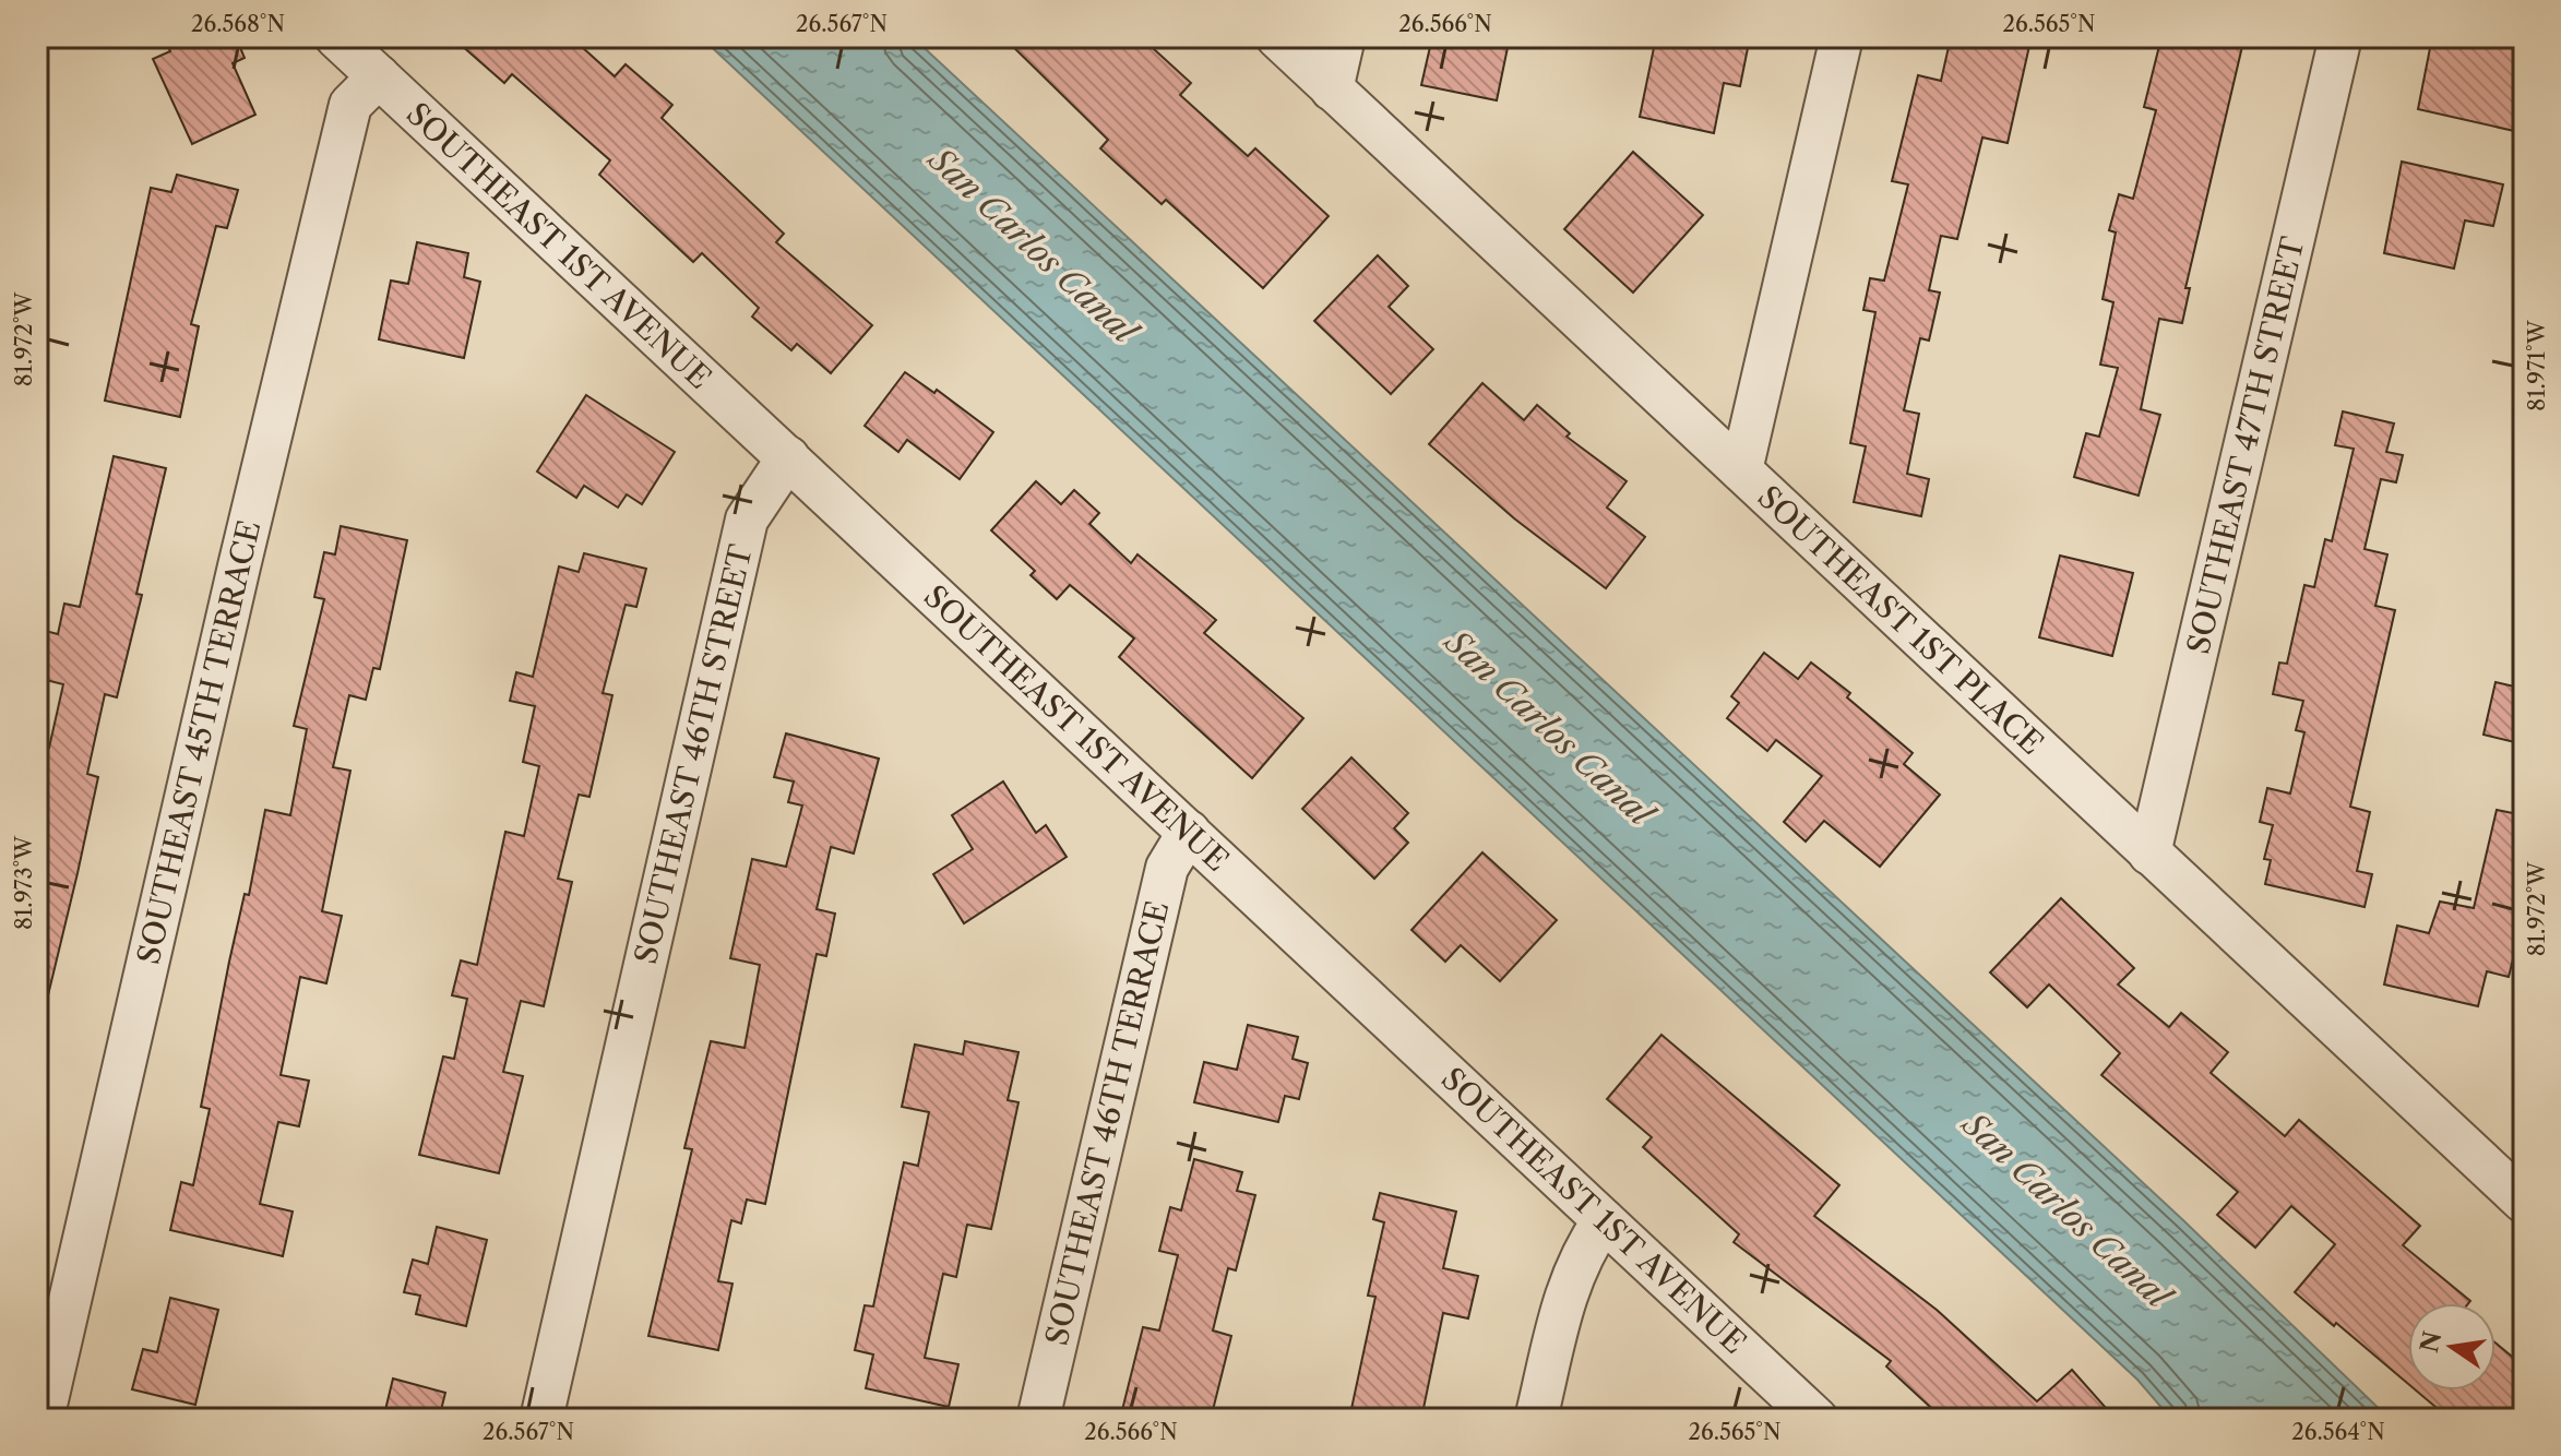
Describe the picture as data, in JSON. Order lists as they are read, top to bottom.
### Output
{
  "streets": {
    "street": [
      "SOUTHEAST 1ST AVENUE",
      "SOUTHEAST 47TH STREET",
      "SOUTHEAST 1ST PLACE",
      "SOUTHEAST 45TH TERRACE",
      "SOUTHEAST 46TH STREET",
      "SOUTHEAST 46TH TERRACE"
    ]
  },
  "crossings": [
    ["SOUTHEAST 1ST AVENUE", "SOUTHEAST 45TH TERRACE"],
    ["SOUTHEAST 1ST AVENUE", "SOUTHEAST 46TH STREET"],
    ["SOUTHEAST 1ST AVENUE", "SOUTHEAST 46TH TERRACE"],
    ["SOUTHEAST 47TH STREET", "SOUTHEAST 1ST PLACE"]
  ],
  "water": ["San Carlos Canal"],
  "north": "left",
  "coordinates": [
    "26.568°N",
    "26.567°N",
    "26.566°N",
    "26.565°N",
    "81.972°W",
    "81.971°W",
    "81.973°W",
    "26.564°N"
  ]
}
